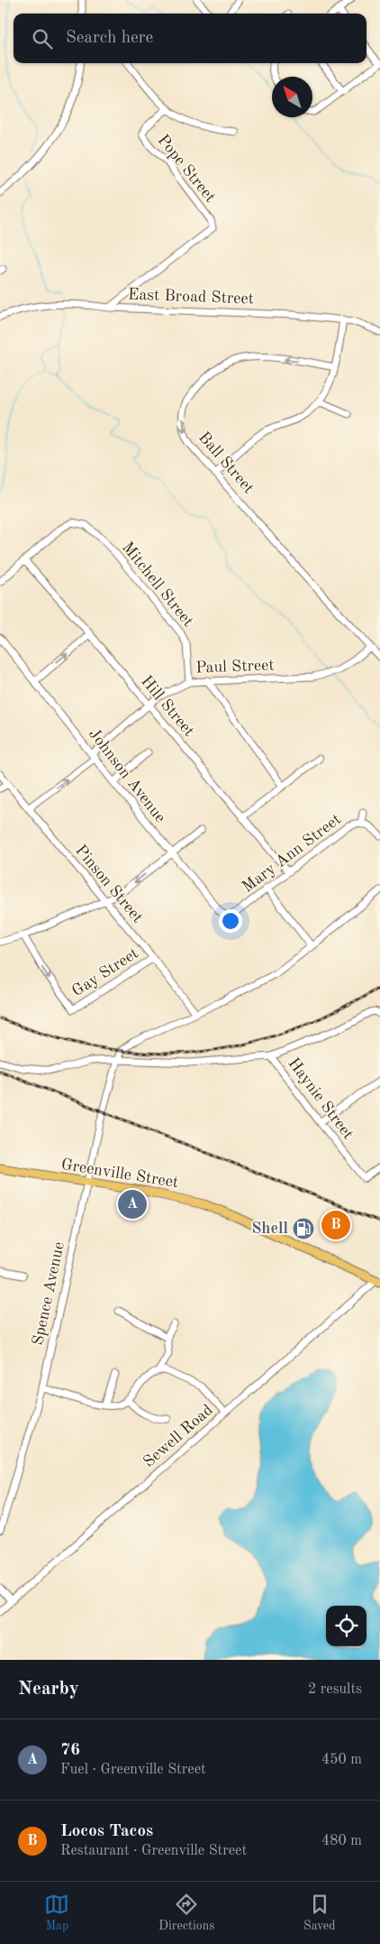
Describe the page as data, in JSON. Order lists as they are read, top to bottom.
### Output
{
  "streets": {
    "main road": ["Greenville Street"],
    "street": [
      "Pope Street",
      "East Broad Street",
      "Ball Street",
      "Mitchell Street",
      "Paul Street",
      "Hill Street",
      "Johnson Avenue",
      "Mary Ann Street",
      "Pinson Street",
      "Gay Street",
      "Haynie Street",
      "Spence Avenue",
      "Sewell Road"
    ]
  },
  "crossings": [
    ["Pope Street", "East Broad Street"],
    ["Ball Street", "Paul Street"],
    ["Mitchell Street", "Paul Street"],
    ["Mitchell Street", "Hill Street"],
    ["Paul Street", "Hill Street"],
    ["Paul Street", "Johnson Avenue"],
    ["Paul Street", "Pinson Street"],
    ["Hill Street", "Mary Ann Street"],
    ["Johnson Avenue", "Mary Ann Street"],
    ["Pinson Street", "Gay Street"],
    ["Greenville Street", "Spence Avenue"],
    ["Greenville Street", "Sewell Road"]
  ],
  "places": {
    "fuel station": ["Shell"]
  },
  "north": "top left",
  "page": {
    "search": "Search here",
    "pins": ["A", "B"],
    "heading": ["Nearby", "2 results"],
    "list": [
      {
        "mark": "A",
        "name": "76",
        "note": "Fuel · Greenville Street",
        "value": "450 m"
      },
      {
        "mark": "B",
        "name": "Locos Tacos",
        "note": "Restaurant · Greenville Street",
        "value": "480 m"
      }
    ],
    "nav": ["Map", "Directions", "Saved"]
  }
}
